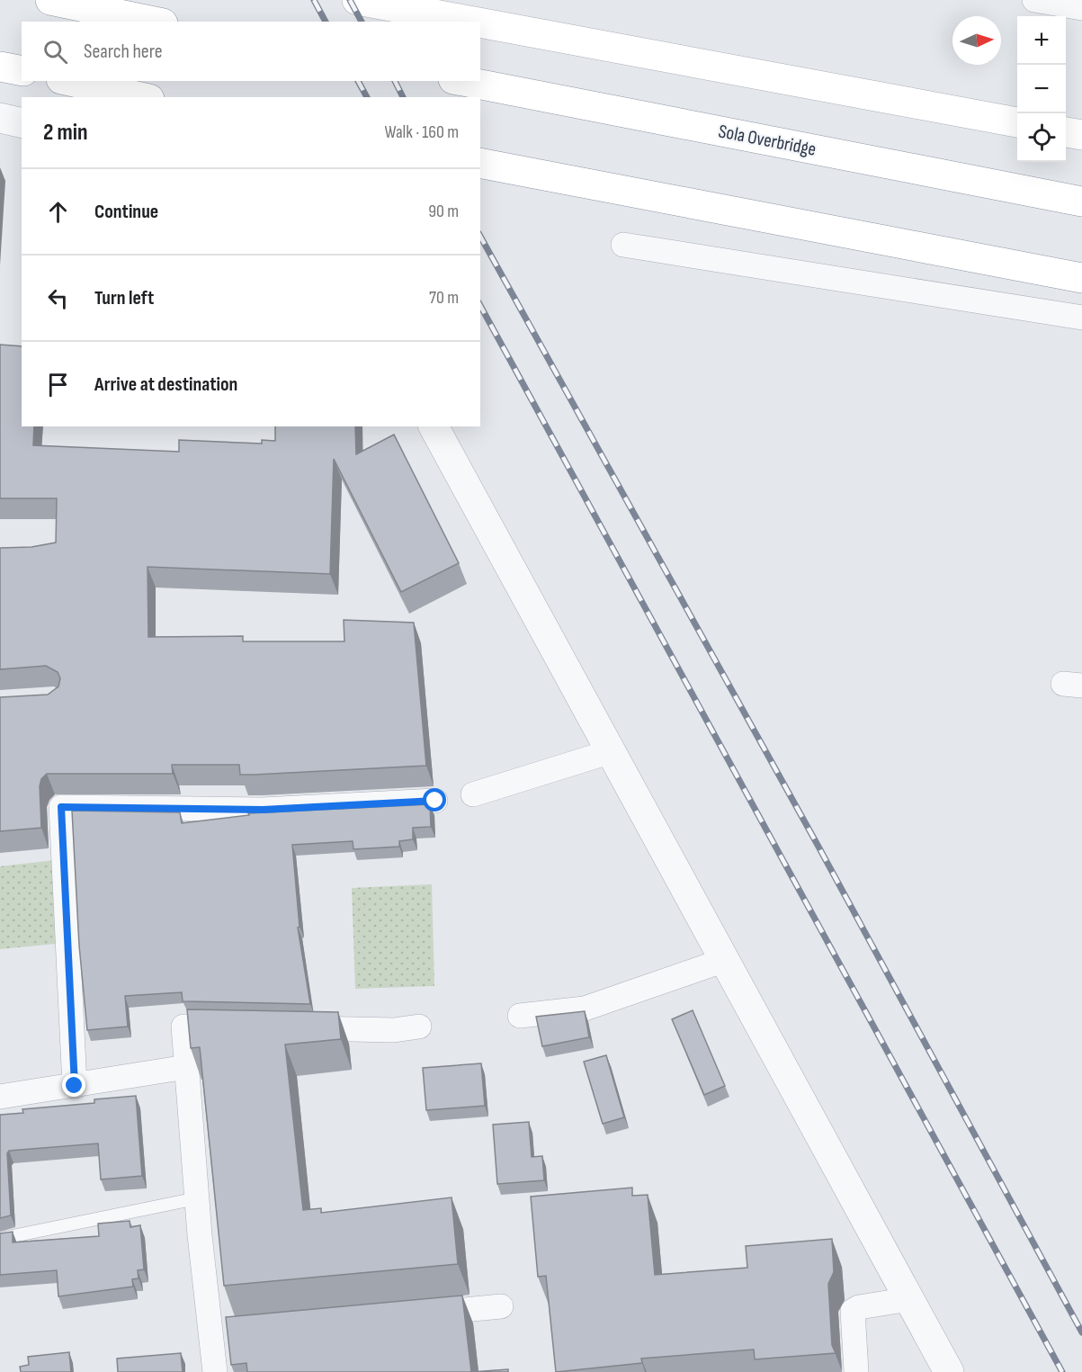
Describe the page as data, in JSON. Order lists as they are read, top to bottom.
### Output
{
  "streets": {
    "main road": ["Sola Overbridge"]
  },
  "north": "right",
  "page": {
    "map_buttons": ["+", "−"],
    "search": "Search here",
    "heading": ["2 min", "Walk · 160 m"],
    "list": [
      ["Continue", "90 m"],
      ["Turn left", "70 m"],
      "Arrive at destination"
    ]
  }
}
